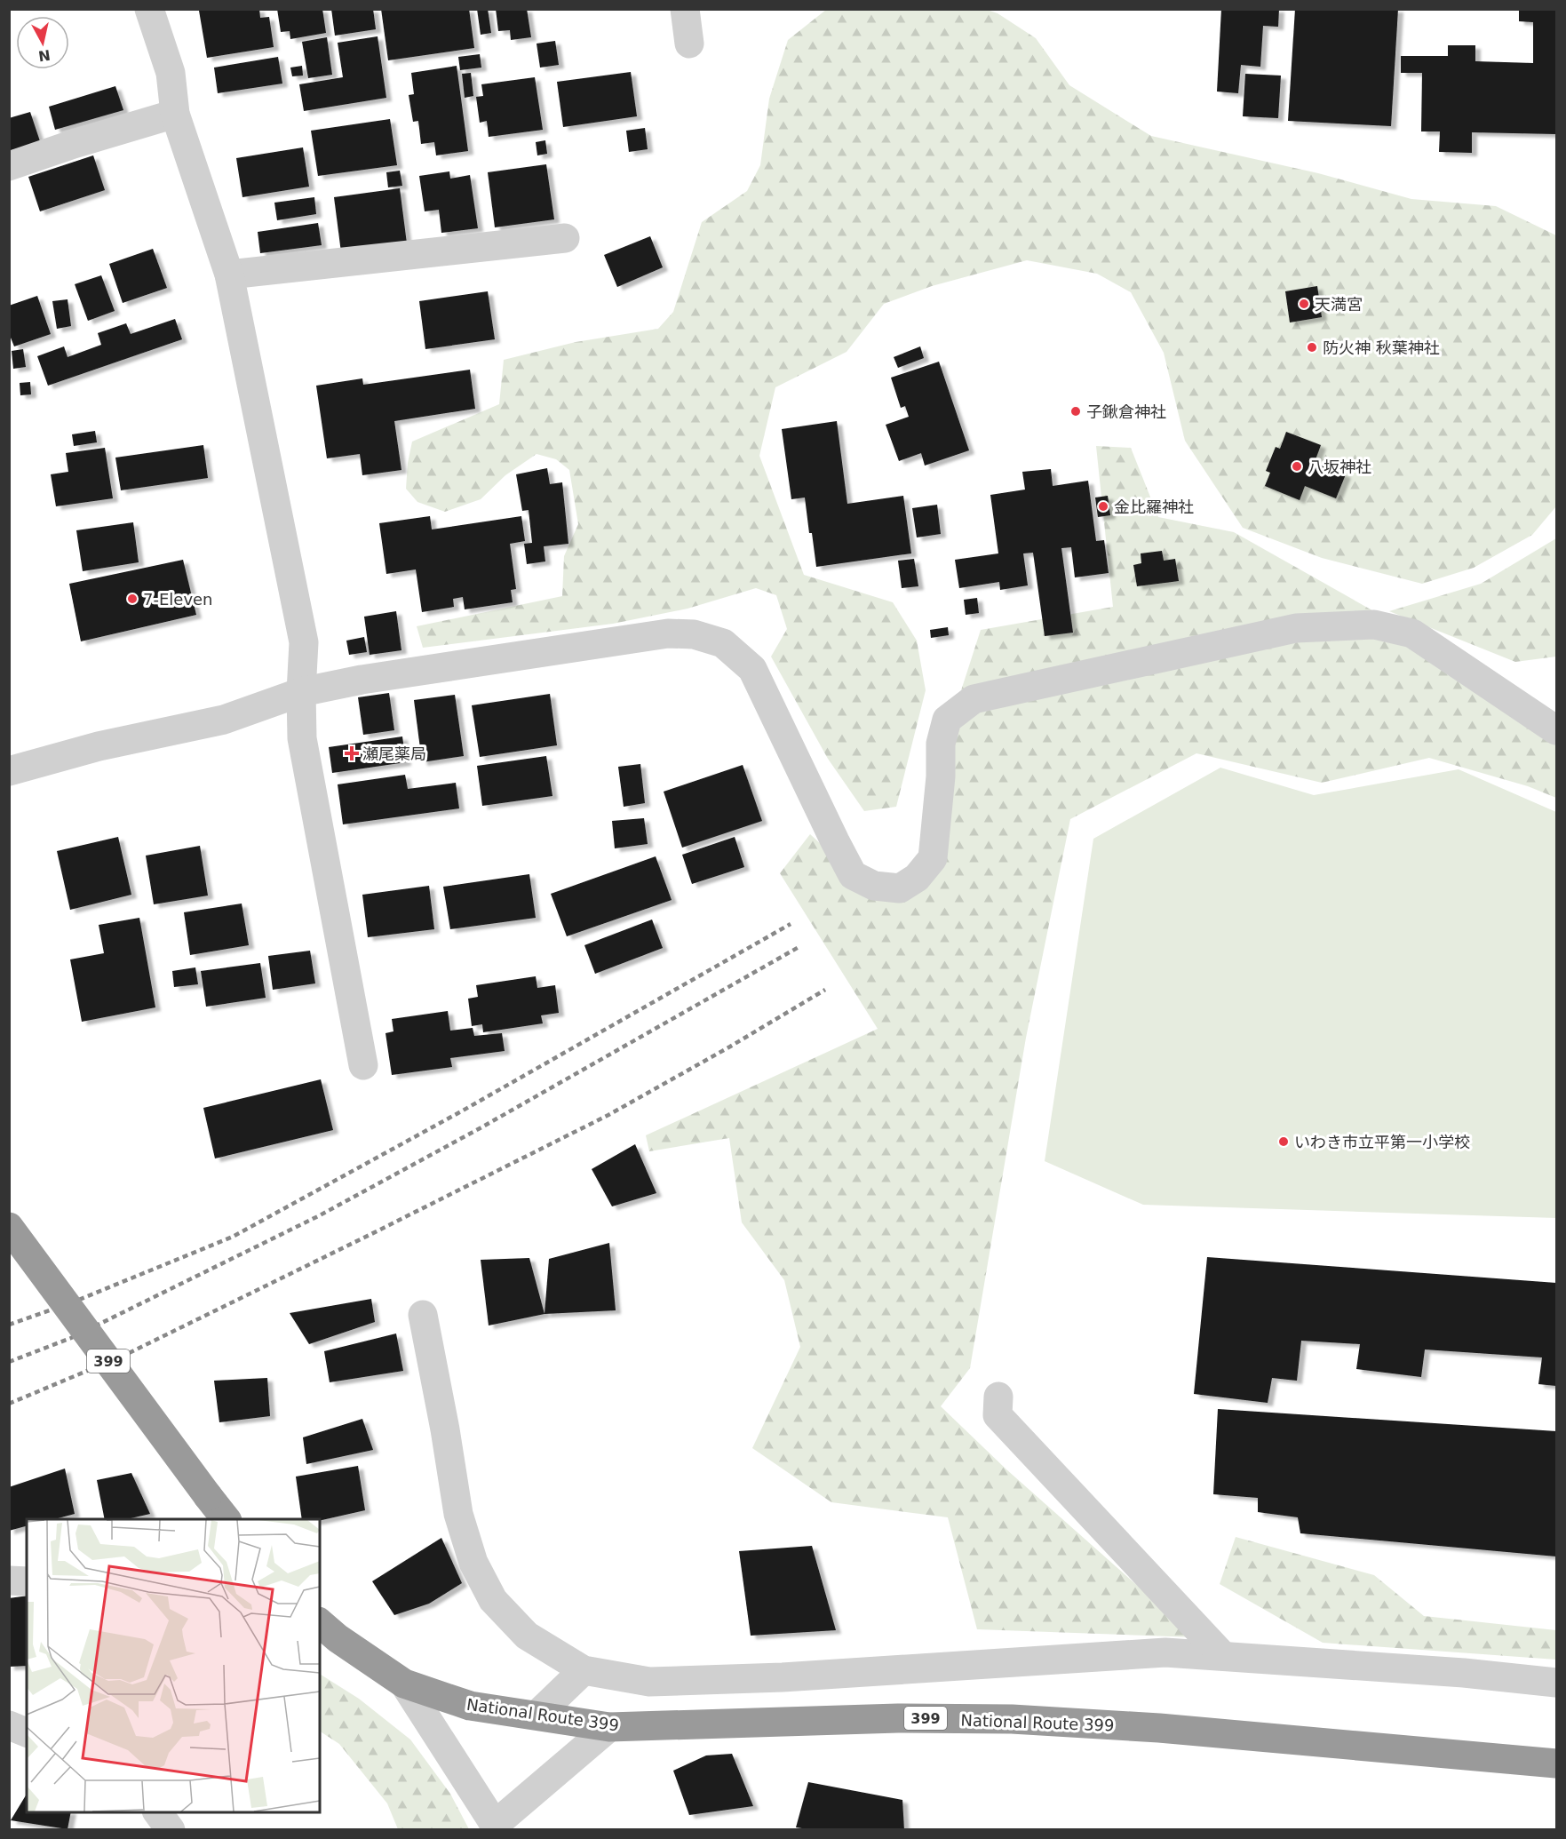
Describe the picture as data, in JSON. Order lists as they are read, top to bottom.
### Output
{
  "streets": {
    "highway": ["399", "National Route 399"]
  },
  "places": {
    "other": [
      "天満宮",
      "防火神 秋葉神社",
      "子鍬倉神社",
      "八坂神社",
      "金比羅神社",
      "7-Eleven",
      "いわき市立平第一小学校"
    ],
    "health": ["瀬尾薬局"]
  },
  "north": "bottom"
}
